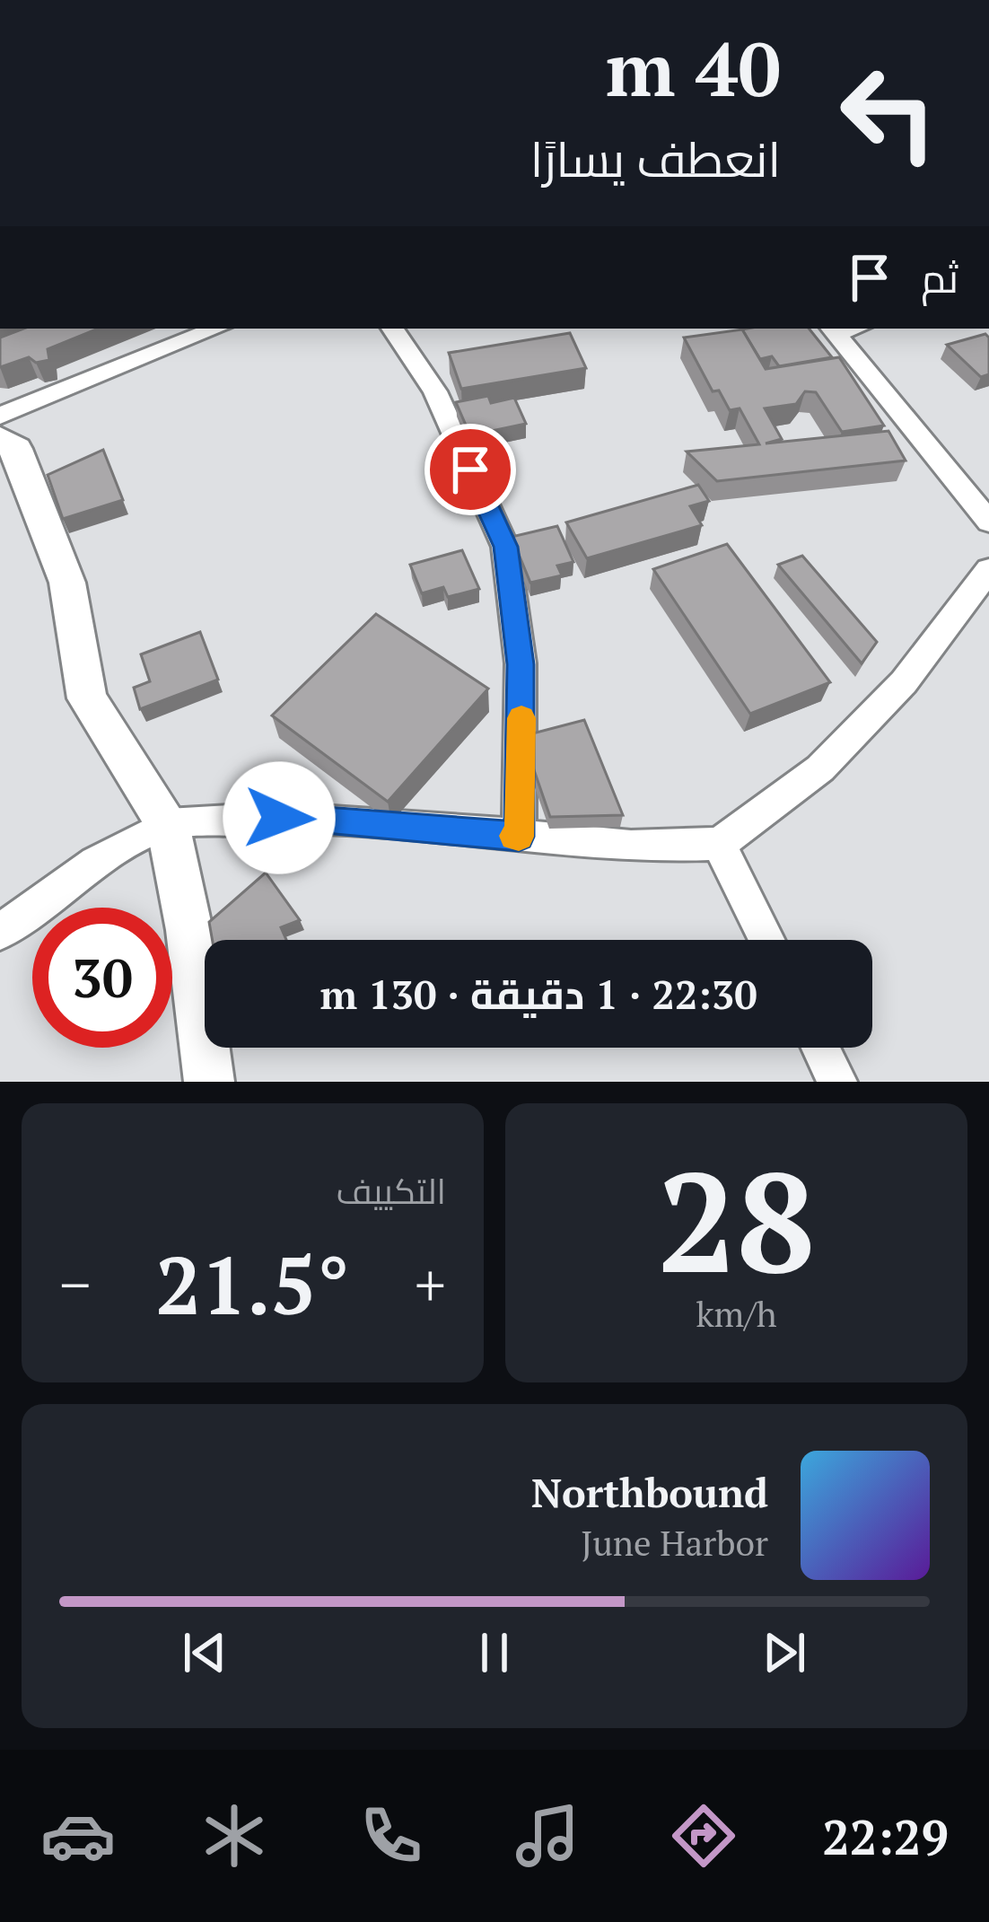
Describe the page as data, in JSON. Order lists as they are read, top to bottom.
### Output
{
  "page": {
    "turn": ["40 m", "انعطف يسارًا"],
    "then": "ثم",
    "limit": "30",
    "trip": "22:30 · 1 دقيقة · 130 m",
    "tile": [
      ["28", "km/h"],
      "التكييف"
    ],
    "heat": ["−", "21.5°", "+"],
    "song": ["Northbound", "June Harbor"],
    "tabs": "22:29"
  }
}
